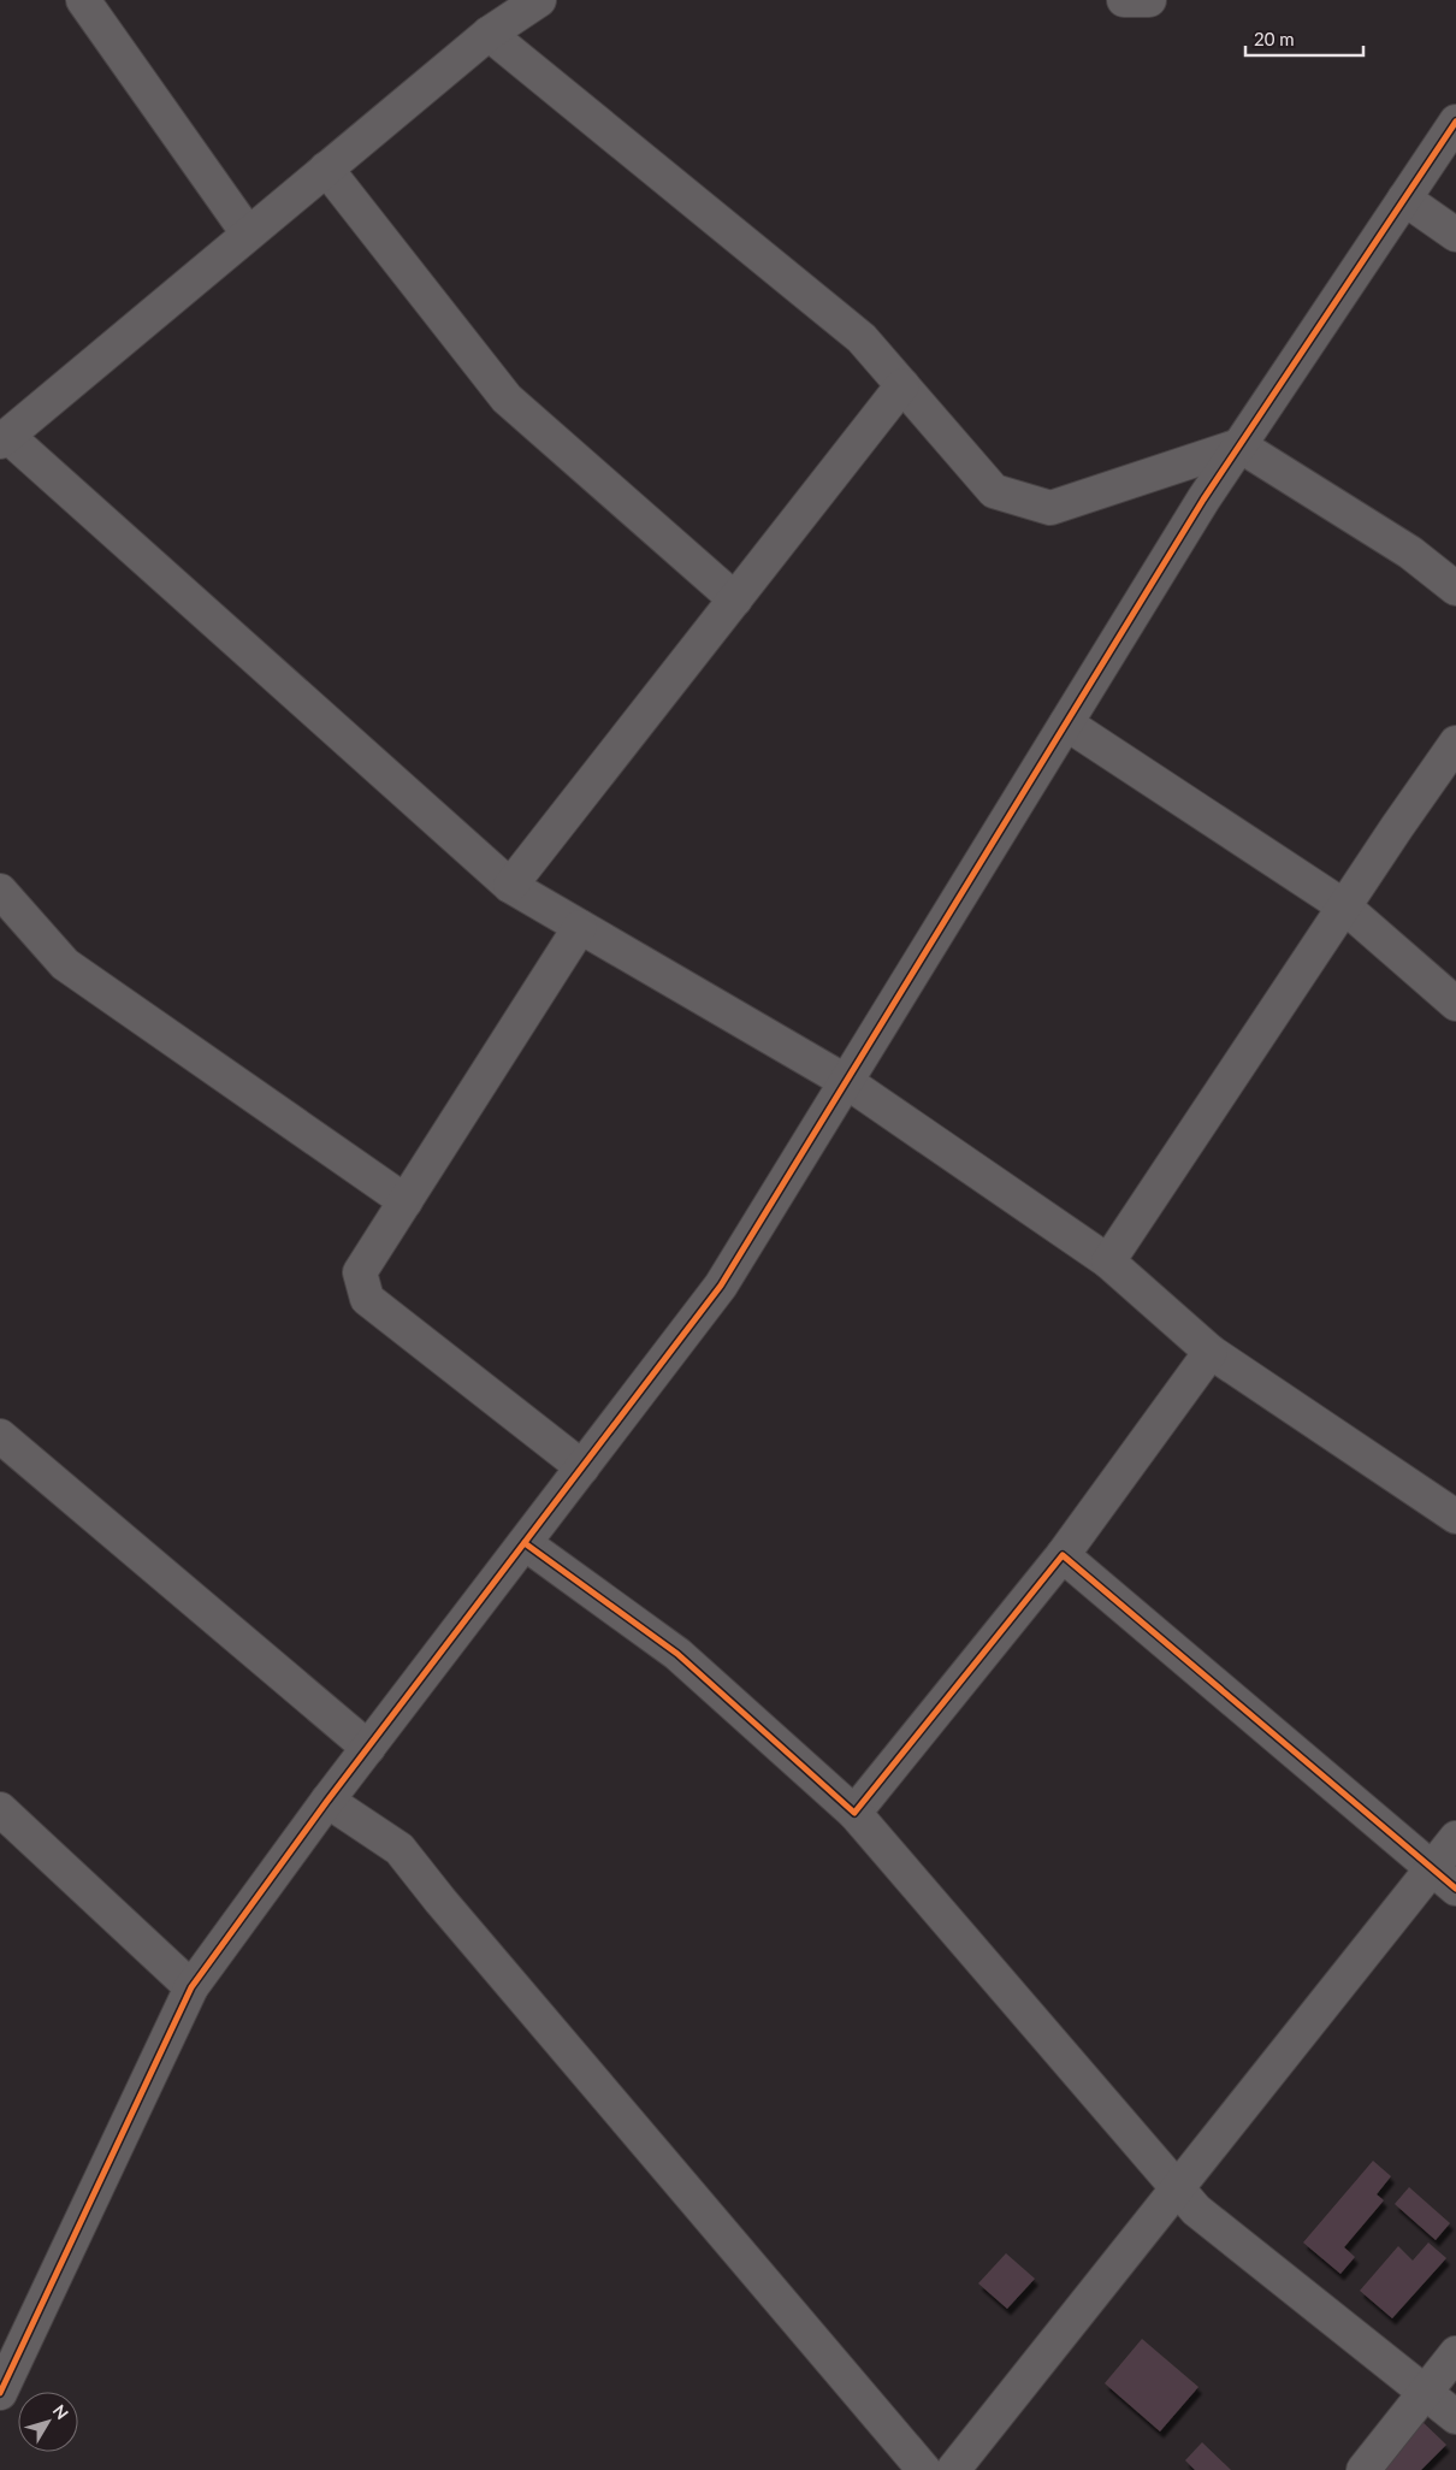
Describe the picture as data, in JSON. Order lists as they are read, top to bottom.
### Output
{
  "scale_bar": "20 m",
  "north": "top right"
}
